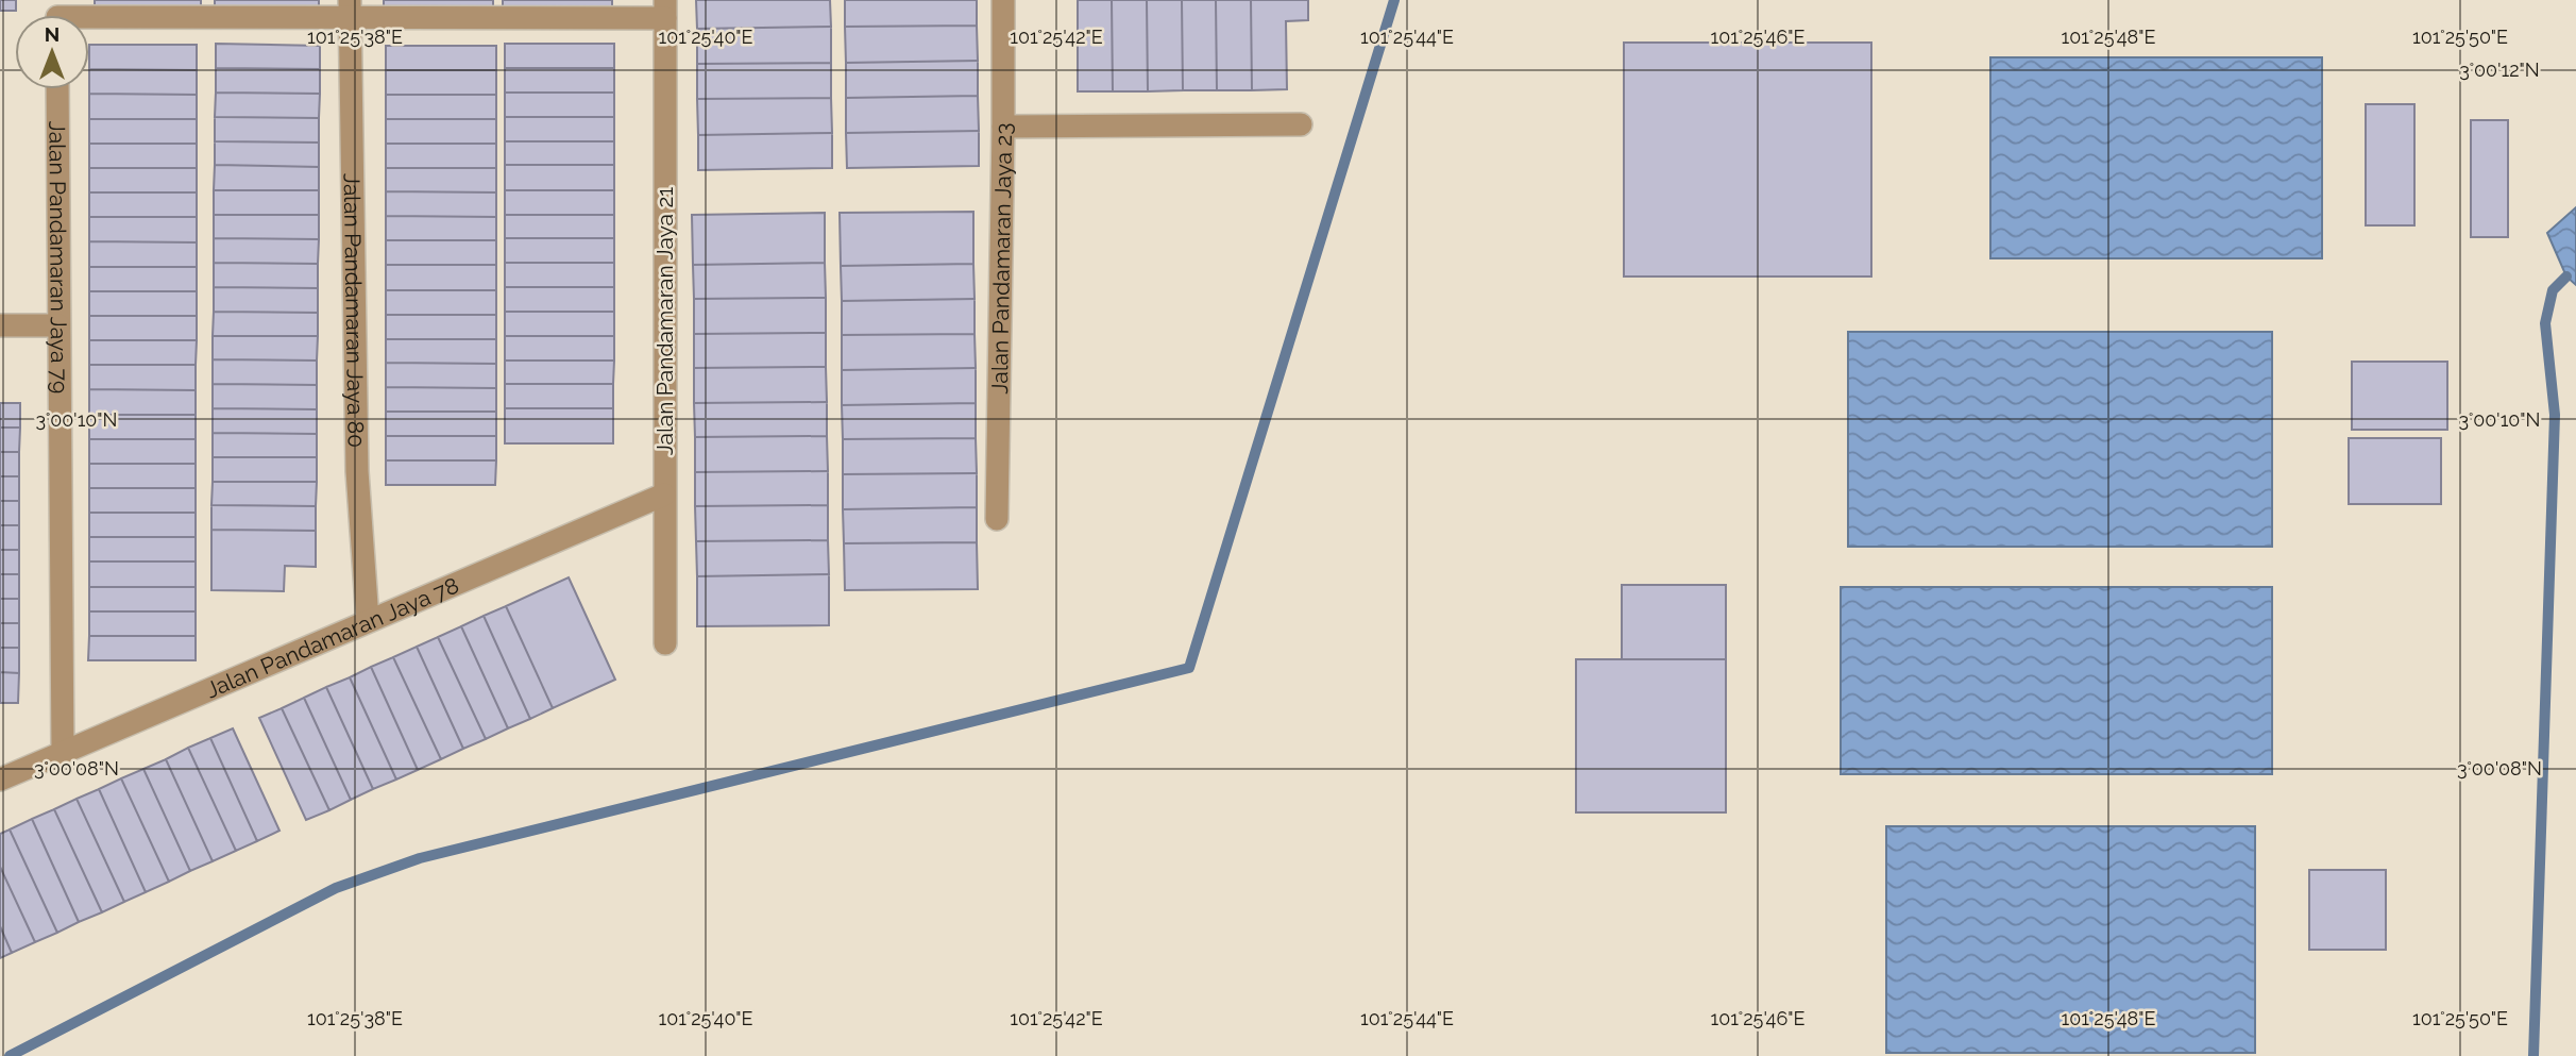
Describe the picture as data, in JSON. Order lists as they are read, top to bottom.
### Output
{
  "streets": {
    "street": [
      "Jalan Pandamaran Jaya 79",
      "Jalan Pandamaran Jaya 23",
      "Jalan Pandamaran Jaya 80",
      "Jalan Pandamaran Jaya 21",
      "Jalan Pandamaran Jaya 78"
    ]
  },
  "crossings": [
    ["Jalan Pandamaran Jaya 79", "Jalan Pandamaran Jaya 78"],
    ["Jalan Pandamaran Jaya 80", "Jalan Pandamaran Jaya 78"],
    ["Jalan Pandamaran Jaya 21", "Jalan Pandamaran Jaya 78"]
  ],
  "north": "top",
  "coordinates": [
    "101°25'38\"E",
    "101°25'40\"E",
    "101°25'42\"E",
    "101°25'44\"E",
    "101°25'46\"E",
    "101°25'48\"E",
    "101°25'50\"E",
    "3°00'12\"N",
    "3°00'10\"N",
    "3°00'08\"N"
  ]
}
